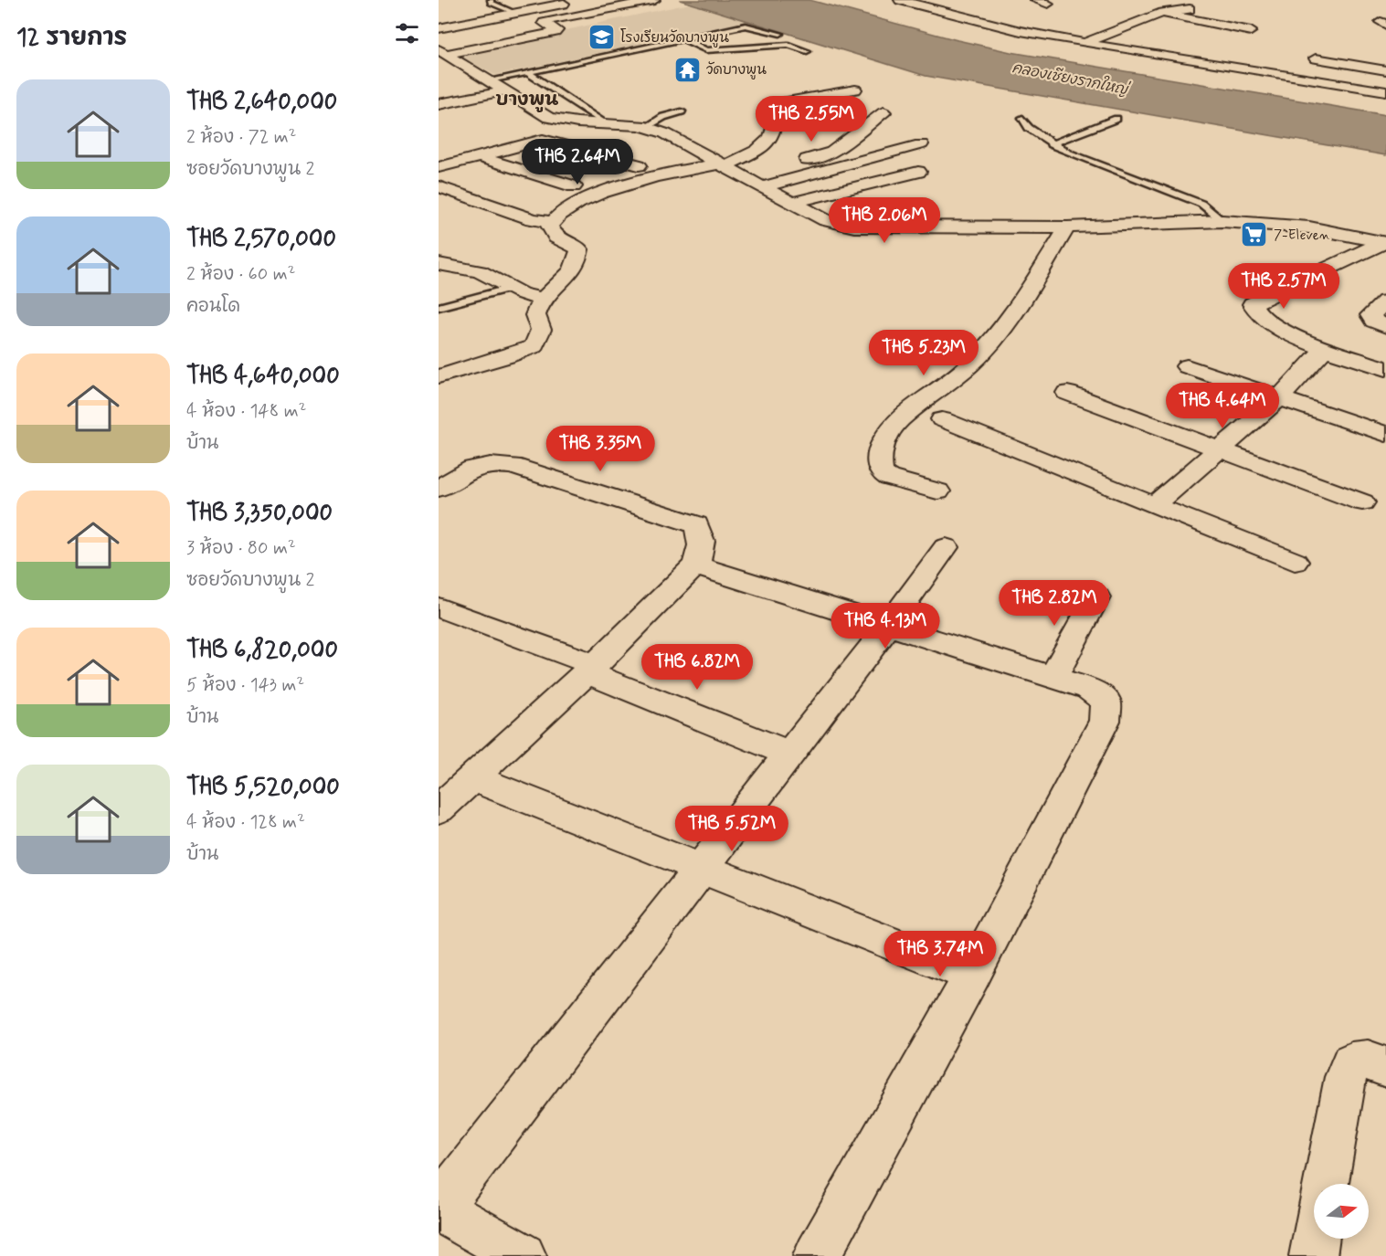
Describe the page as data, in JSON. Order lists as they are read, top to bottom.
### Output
{
  "districts": ["บางพูน"],
  "water": ["คลองเชียงรากใหญ่"],
  "places": {
    "school or university": ["โรงเรียนวัดบางพูน"],
    "temple": ["วัดบางพูน"],
    "supermarket": ["7-Eleven"]
  },
  "north": "right",
  "page": {
    "heading": "12 รายการ",
    "list": [
      {
        "name": "THB 2,640,000",
        "note": "2 ห้อง · 72 m² · ซอยวัดบางพูน 2"
      },
      {
        "name": "THB 2,570,000",
        "note": "2 ห้อง · 60 m² · คอนโด"
      },
      {
        "name": "THB 4,640,000",
        "note": "4 ห้อง · 148 m² · บ้าน"
      },
      {
        "name": "THB 3,350,000",
        "note": "3 ห้อง · 80 m² · ซอยวัดบางพูน 2"
      },
      {
        "name": "THB 6,820,000",
        "note": "5 ห้อง · 143 m² · บ้าน"
      },
      {
        "name": "THB 5,520,000",
        "note": "4 ห้อง · 128 m² · บ้าน"
      }
    ],
    "price": [
      "THB 2.55M",
      "THB 2.64M",
      "THB 2.06M",
      "THB 2.57M",
      "THB 5.23M",
      "THB 4.64M",
      "THB 3.35M",
      "THB 2.82M",
      "THB 4.13M",
      "THB 6.82M",
      "THB 5.52M",
      "THB 3.74M"
    ]
  }
}
